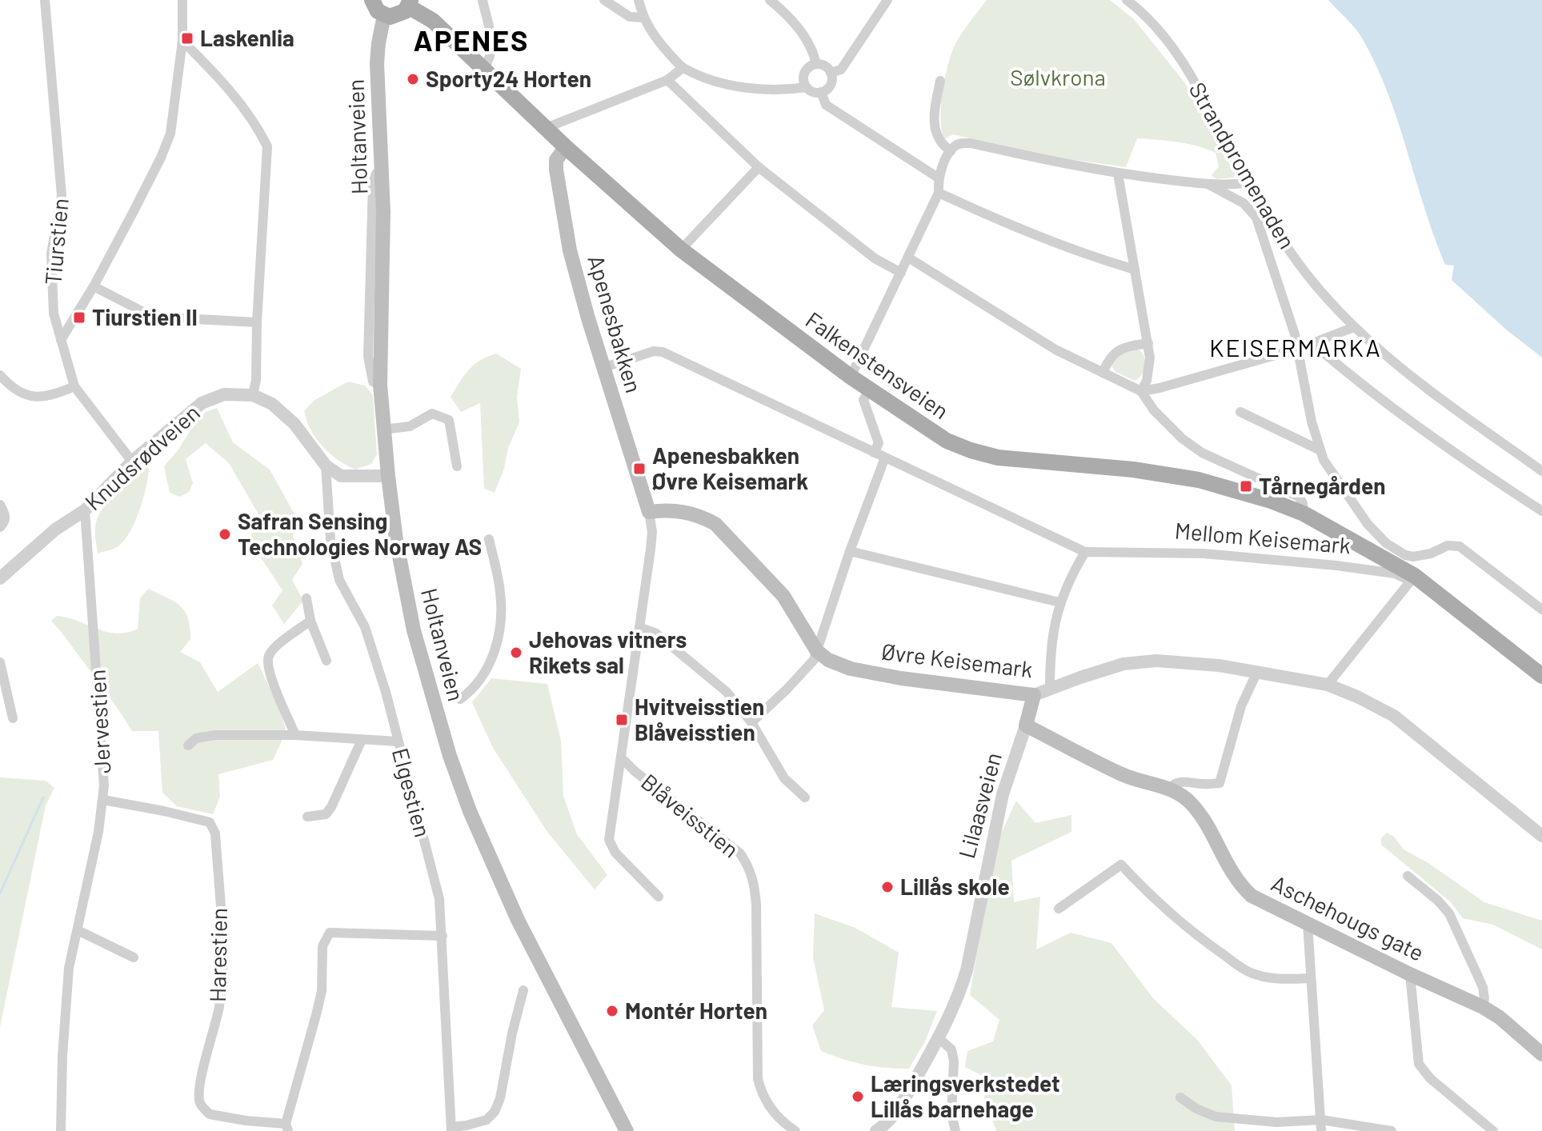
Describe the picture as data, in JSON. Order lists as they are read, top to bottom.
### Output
{
  "streets": {
    "main road": [
      "Holtanveien",
      "Apenesbakken",
      "Falkenstensveien",
      "Mellom Keisemark",
      "Øvre Keisemark",
      "Lilaasveien",
      "Aschehougs gate"
    ],
    "street": [
      "Strandpromenaden",
      "Tiurstien",
      "Knudsrødveien",
      "Jervestien",
      "Elgestien",
      "Blåveisstien",
      "Harestien"
    ]
  },
  "crossings": [
    ["Holtanveien", "Falkenstensveien"],
    ["Tiurstien", "Knudsrødveien"],
    ["Apenesbakken", "Falkenstensveien"],
    ["Apenesbakken", "Øvre Keisemark"],
    ["Falkenstensveien", "Mellom Keisemark"],
    ["Knudsrødveien", "Jervestien"],
    ["Øvre Keisemark", "Lilaasveien"],
    ["Jervestien", "Harestien"],
    ["Lilaasveien", "Aschehougs gate"]
  ],
  "districts": ["APENES", "KEISERMARKA"],
  "parks": ["Sølvkrona"],
  "places": {
    "transit": [
      "Laskenlia",
      "Tiurstien II",
      "Apenesbakken Øvre Keisemark",
      "Tårnegården",
      "Hvitveisstien Blåveisstien"
    ],
    "other": [
      "Sporty24 Horten",
      "Safran Sensing Technologies Norway AS",
      "Jehovas vitners Rikets sal",
      "Lillås skole",
      "Montér Horten",
      "Læringsverkstedet Lillås barnehage"
    ]
  }
}
